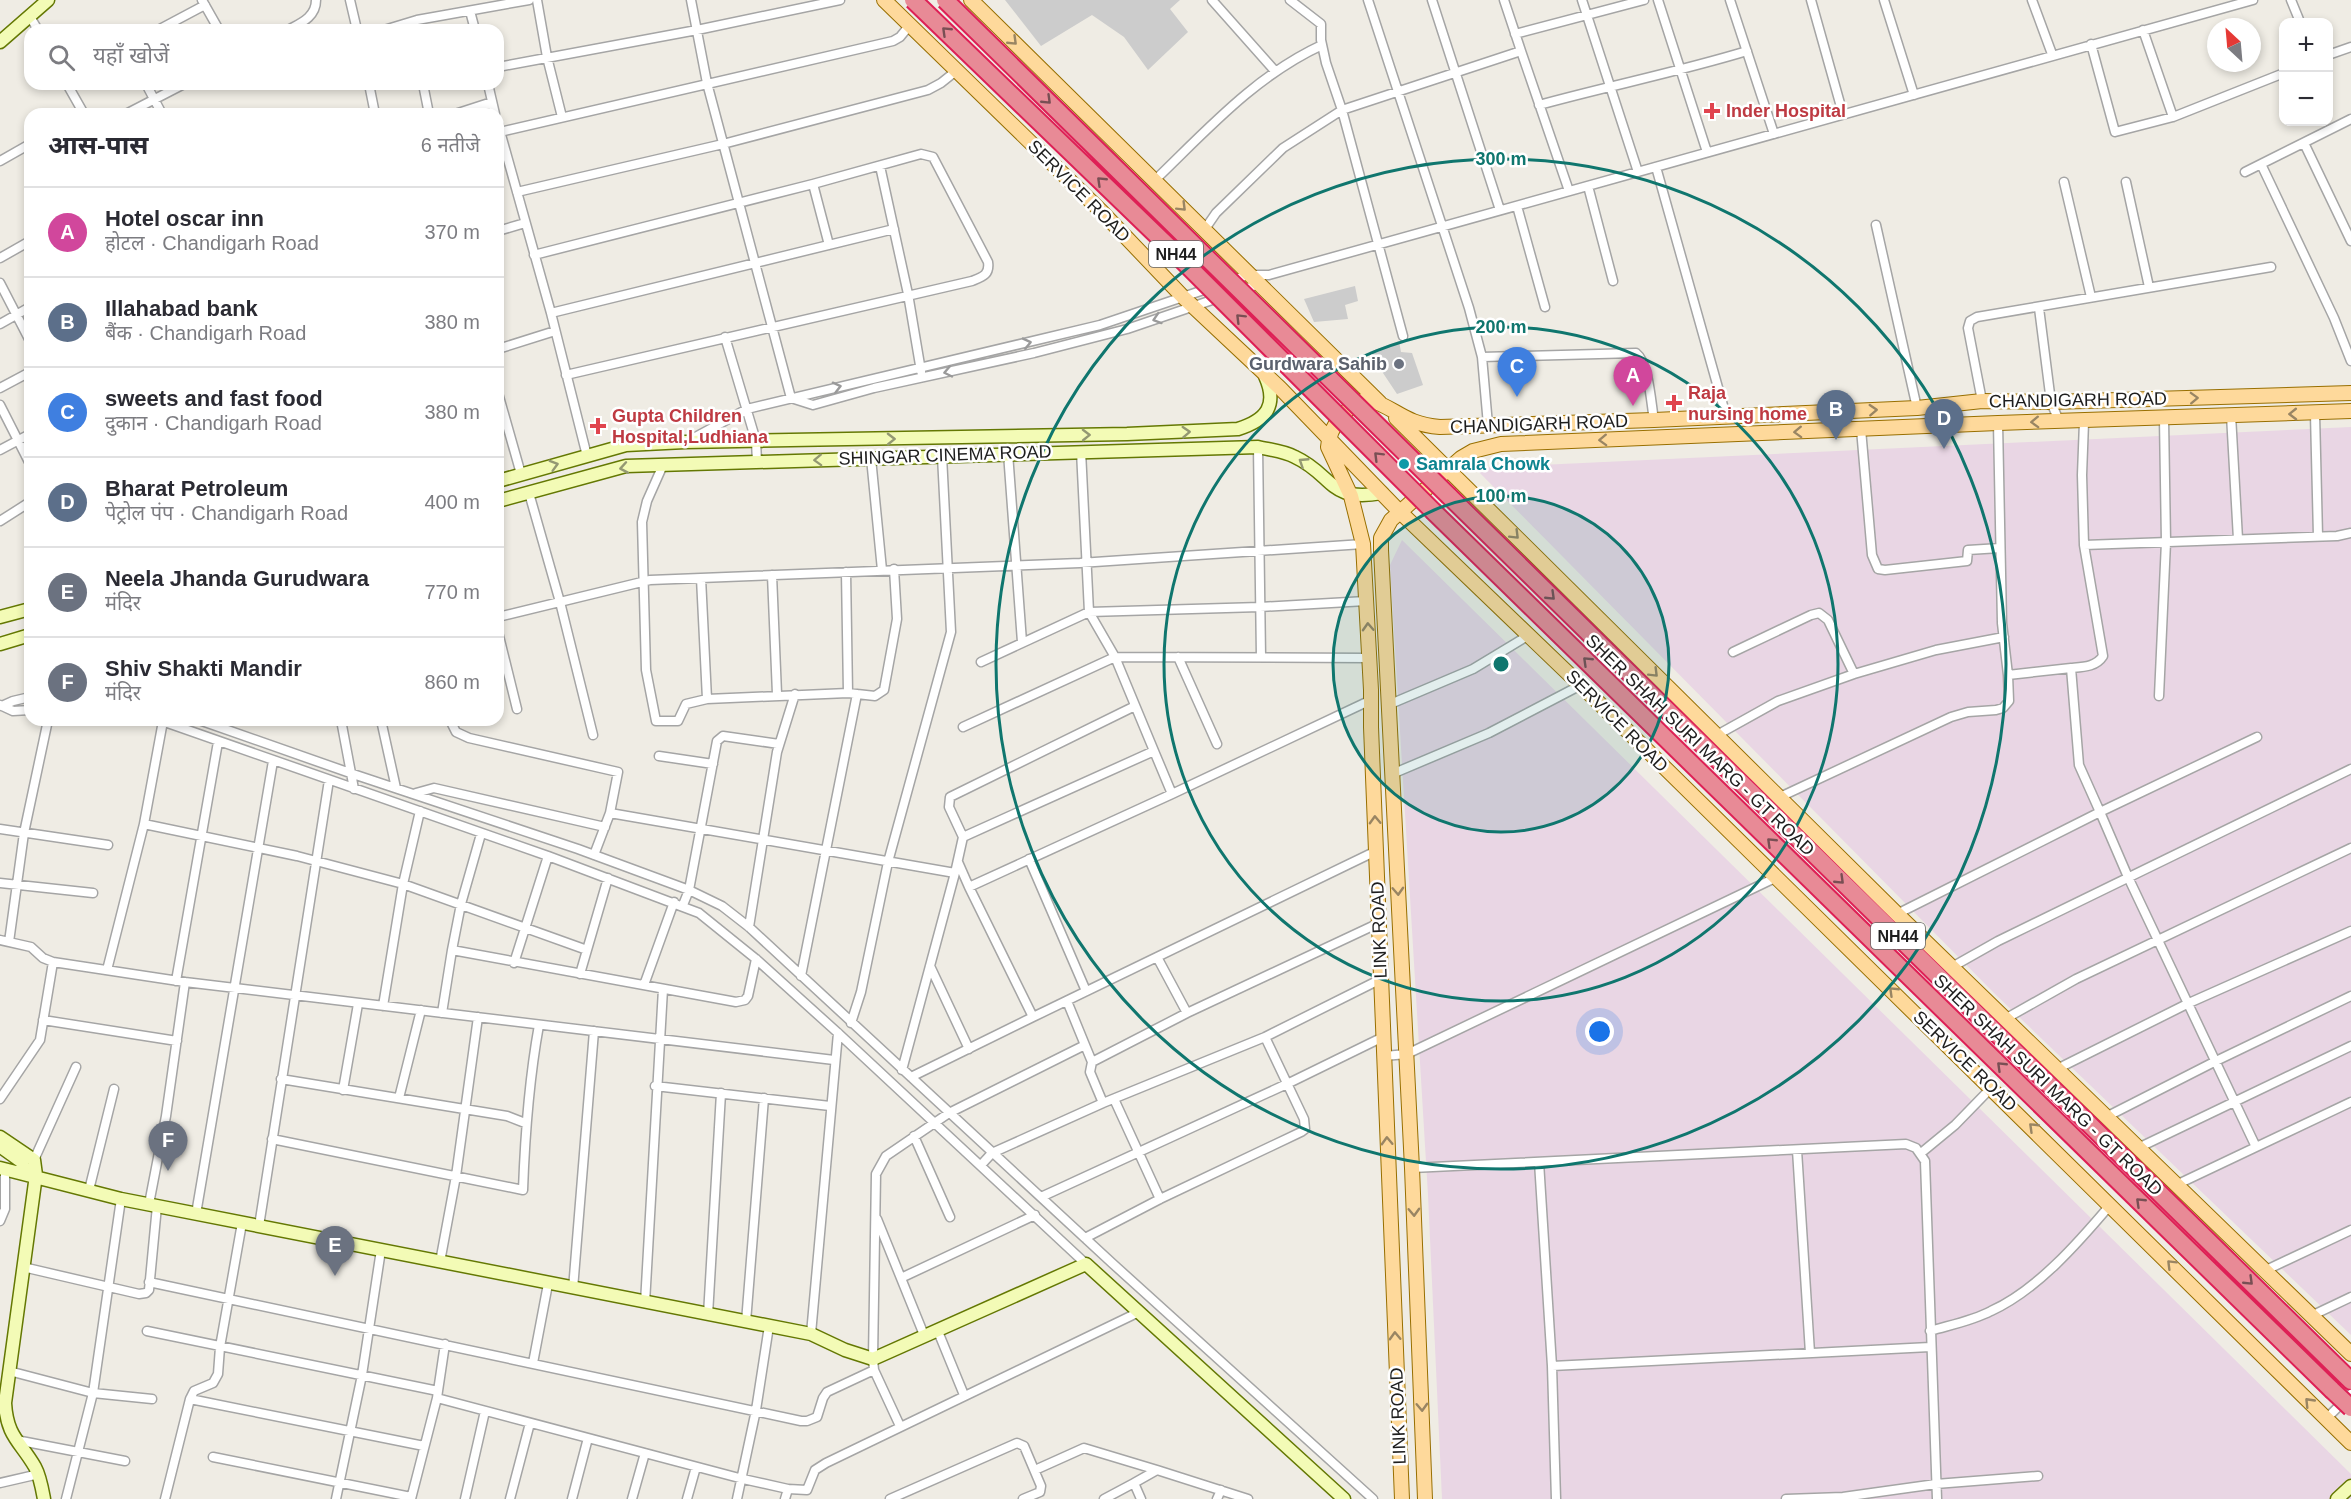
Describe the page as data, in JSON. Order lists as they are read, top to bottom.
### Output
{
  "streets": {
    "highway": ["NH44", "SHER SHAH SURI MARG - GT ROAD"],
    "main road": ["SERVICE ROAD", "CHANDIGARH ROAD", "LINK ROAD"],
    "street": ["SHINGAR CINEMA ROAD"]
  },
  "crossings": [
    ["SERVICE ROAD", "SHINGAR CINEMA ROAD"],
    ["SERVICE ROAD", "LINK ROAD"],
    ["CHANDIGARH ROAD", "LINK ROAD"],
    ["SHINGAR CINEMA ROAD", "LINK ROAD"]
  ],
  "places": {
    "health": ["Inder Hospital", "Raja nursing home", "Gupta Children Hospital,Ludhiana"],
    "other": ["Gurdwara Sahib", "Samrala Chowk"]
  },
  "north": "top left",
  "page": {
    "map_buttons": ["+", "−"],
    "search": "यहाँ खोजें",
    "heading": ["आस-पास", "6 नतीजे"],
    "list": [
      {
        "mark": "A",
        "name": "Hotel oscar inn",
        "note": "होटल · Chandigarh Road",
        "value": "370 m"
      },
      {
        "mark": "B",
        "name": "Illahabad bank",
        "note": "बैंक · Chandigarh Road",
        "value": "380 m"
      },
      {
        "mark": "C",
        "name": "sweets and fast food",
        "note": "दुकान · Chandigarh Road",
        "value": "380 m"
      },
      {
        "mark": "D",
        "name": "Bharat Petroleum",
        "note": "पेट्रोल पंप · Chandigarh Road",
        "value": "400 m"
      },
      {
        "mark": "E",
        "name": "Neela Jhanda Gurudwara",
        "note": "मंदिर",
        "value": "770 m"
      },
      {
        "mark": "F",
        "name": "Shiv Shakti Mandir",
        "note": "मंदिर",
        "value": "860 m"
      }
    ],
    "pins": [
      "C",
      "A",
      "B",
      "D",
      "F",
      "E"
    ]
  },
  "rings": ["300 m", "200 m", "100 m"]
}
